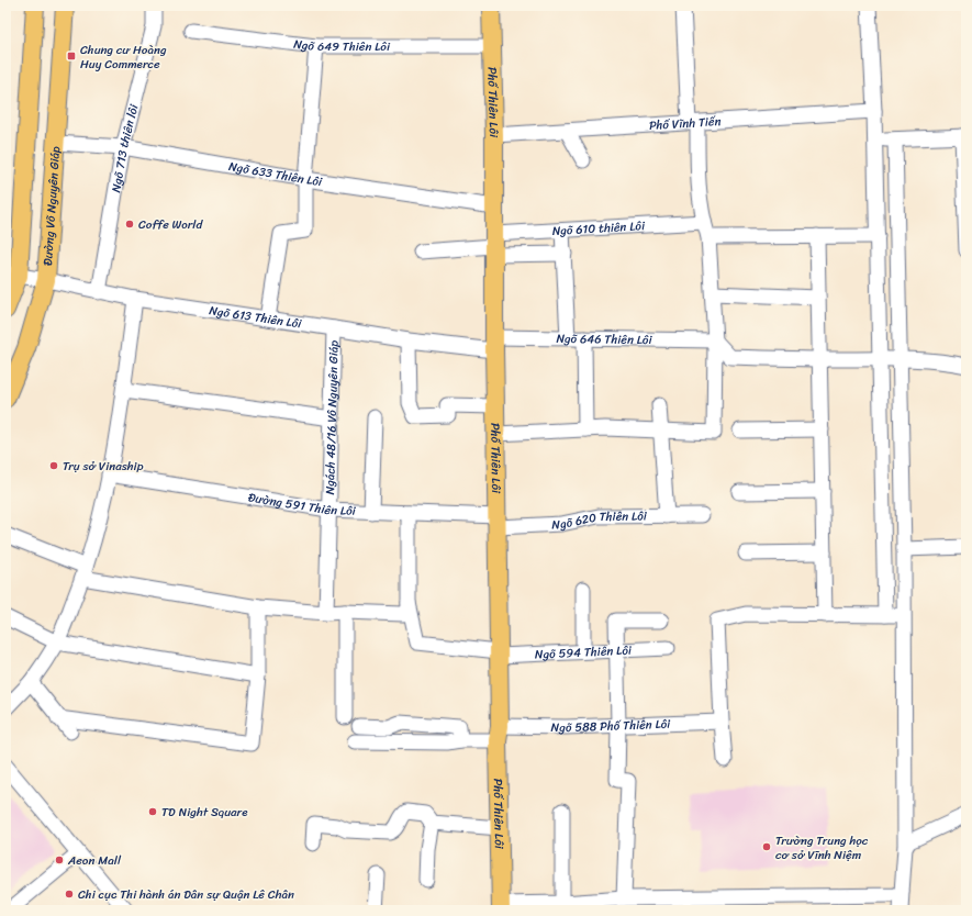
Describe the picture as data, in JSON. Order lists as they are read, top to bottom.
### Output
{
  "streets": {
    "main road": ["Phố Thiên Lôi", "Đường Võ Nguyên Giáp"],
    "street": [
      "Ngõ 649 Thiên Lôi",
      "Phố Vĩnh Tiến",
      "Ngõ 713 thiên lôi",
      "Ngõ 633 Thiên Lôi",
      "Ngõ 610 thiên Lôi",
      "Ngõ 613 Thiên Lôi",
      "Ngõ 646 Thiên Lôi",
      "Ngách 48/16 Vô Nguyên Giáp",
      "Đường 591 Thiên Lôi",
      "Ngõ 620 Thiên Lôi",
      "Ngõ 594 Thiên Lôi",
      "Ngõ 588 Phố Thiên Lôi"
    ]
  },
  "crossings": [
    ["Ngõ 649 Thiên Lôi", "Phố Thiên Lôi"],
    ["Phố Thiên Lôi", "Phố Vĩnh Tiến"],
    ["Phố Thiên Lôi", "Ngõ 633 Thiên Lôi"],
    ["Phố Thiên Lôi", "Ngõ 610 thiên Lôi"],
    ["Phố Thiên Lôi", "Ngõ 613 Thiên Lôi"],
    ["Phố Thiên Lôi", "Ngõ 646 Thiên Lôi"],
    ["Phố Thiên Lôi", "Đường 591 Thiên Lôi"],
    ["Phố Thiên Lôi", "Ngõ 620 Thiên Lôi"],
    ["Phố Thiên Lôi", "Ngõ 594 Thiên Lôi"],
    ["Phố Thiên Lôi", "Ngõ 588 Phố Thiên Lôi"],
    ["Ngõ 713 thiên lôi", "Ngõ 633 Thiên Lôi"],
    ["Ngõ 713 thiên lôi", "Ngõ 613 Thiên Lôi"],
    ["Ngõ 633 Thiên Lôi", "Đường Võ Nguyên Giáp"],
    ["Đường Võ Nguyên Giáp", "Ngõ 613 Thiên Lôi"],
    ["Ngõ 613 Thiên Lôi", "Ngõ 646 Thiên Lôi"],
    ["Ngõ 613 Thiên Lôi", "Ngách 48/16 Vô Nguyên Giáp"],
    ["Ngách 48/16 Vô Nguyên Giáp", "Đường 591 Thiên Lôi"],
    ["Đường 591 Thiên Lôi", "Ngõ 620 Thiên Lôi"]
  ],
  "places": {
    "transit": ["Chung cư Hoàng Huy Commerce"],
    "other": [
      "Coffe World",
      "Trụ sở Vinaship",
      "TD Night Square",
      "Trường Trung học cơ sở Vĩnh Niệm",
      "Aeon Mall",
      "Chi cục Thi hành án Dân sự Quận Lê Chân"
    ]
  }
}
